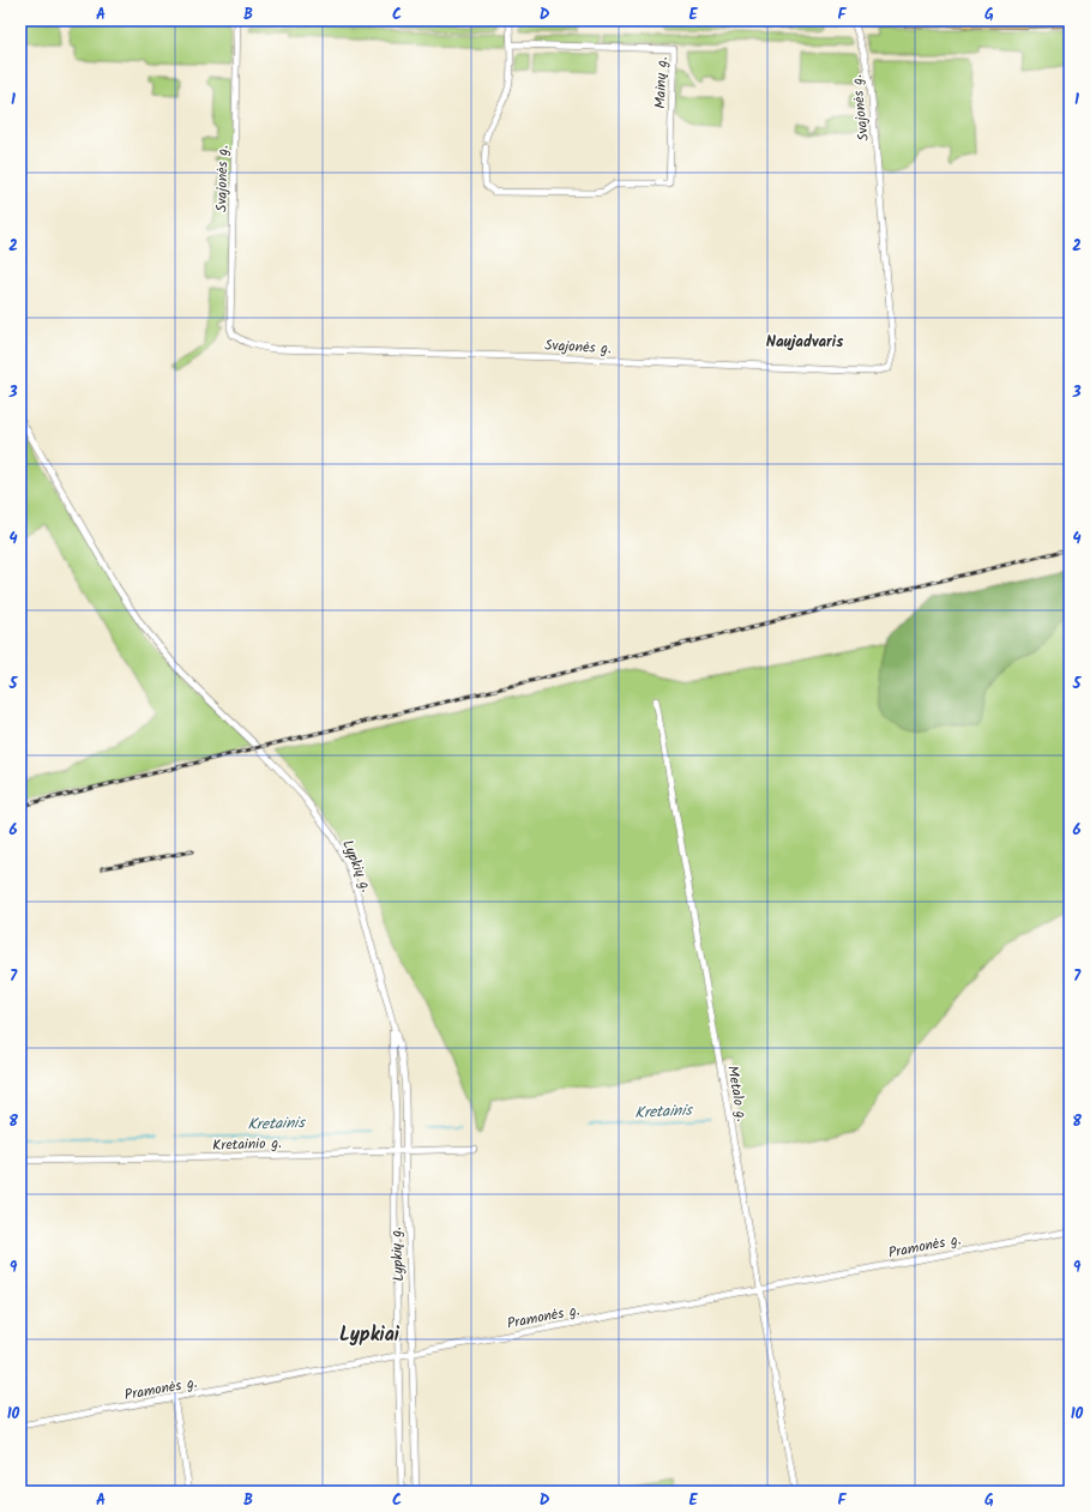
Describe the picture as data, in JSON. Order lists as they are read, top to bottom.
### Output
{
  "streets": {
    "street": [
      "Mainų g.",
      "Svajonės g.",
      "Lypkių g.",
      "Metalo g.",
      "Kretainio g.",
      "Pramonės g."
    ]
  },
  "crossings": [
    ["Lypkių g.", "Kretainio g."],
    ["Lypkių g.", "Pramonės g."],
    ["Metalo g.", "Pramonės g."]
  ],
  "districts": ["Naujadvaris", "Lypkiai"],
  "water": ["Kretainis"],
  "grid": {
    "columns": [
      "A",
      "B",
      "C",
      "D",
      "E",
      "F",
      "G"
    ],
    "rows": [
      "1",
      "2",
      "3",
      "4",
      "5",
      "6",
      "7",
      "8",
      "9",
      "10"
    ]
  }
}
